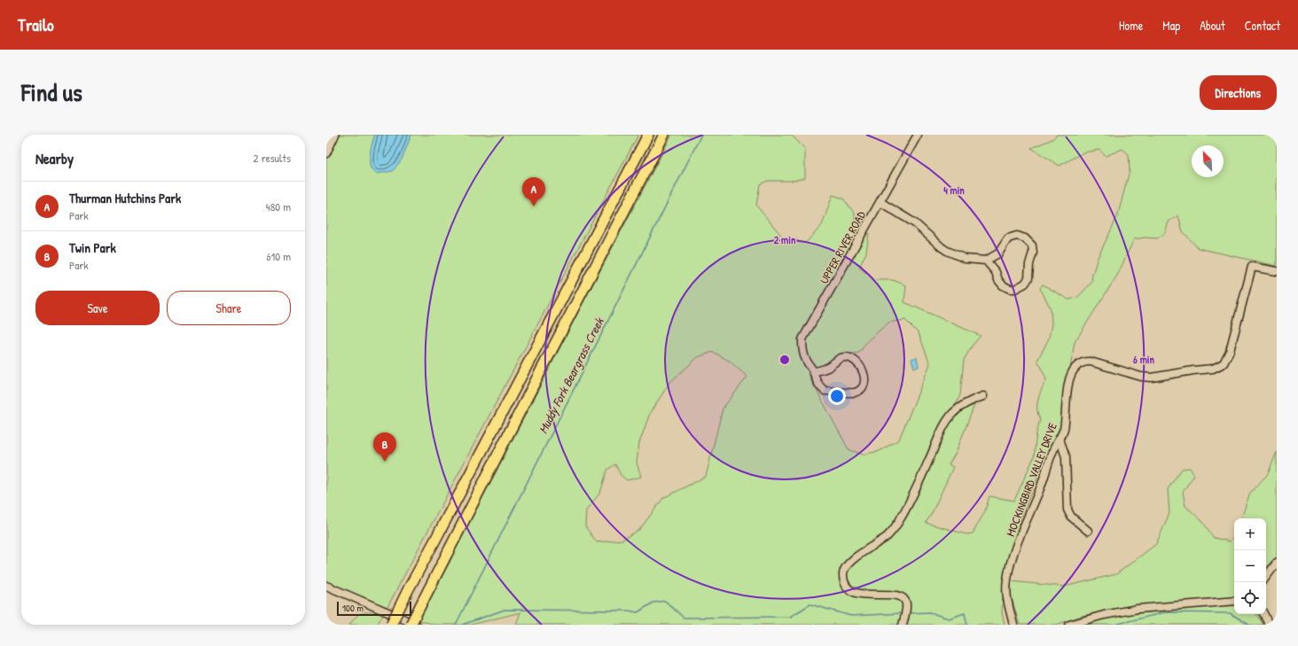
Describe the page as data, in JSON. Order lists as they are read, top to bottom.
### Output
{
  "streets": {
    "street": ["UPPER RIVER ROAD", "MOCKINGBIRD VALLEY DRIVE"]
  },
  "water": ["Muddy Fork Beargrass Creek"],
  "scale_bar": "100 m",
  "north": "top left",
  "page": {
    "header": "Trailo",
    "nav": [
      "Home",
      "Map",
      "About",
      "Contact"
    ],
    "title": "Find us",
    "buttons": [
      "Directions",
      ["Save", "Share"]
    ],
    "heading": ["Nearby", "2 results"],
    "pins": ["A", "B"],
    "list": [
      {
        "mark": "A",
        "name": "Thurman Hutchins Park",
        "note": "Park",
        "value": "480 m"
      },
      {
        "mark": "B",
        "name": "Twin Park",
        "note": "Park",
        "value": "610 m"
      }
    ],
    "map_buttons": ["+", "−"],
    "scale": "100 m"
  },
  "rings": ["4 min", "2 min", "6 min"]
}
